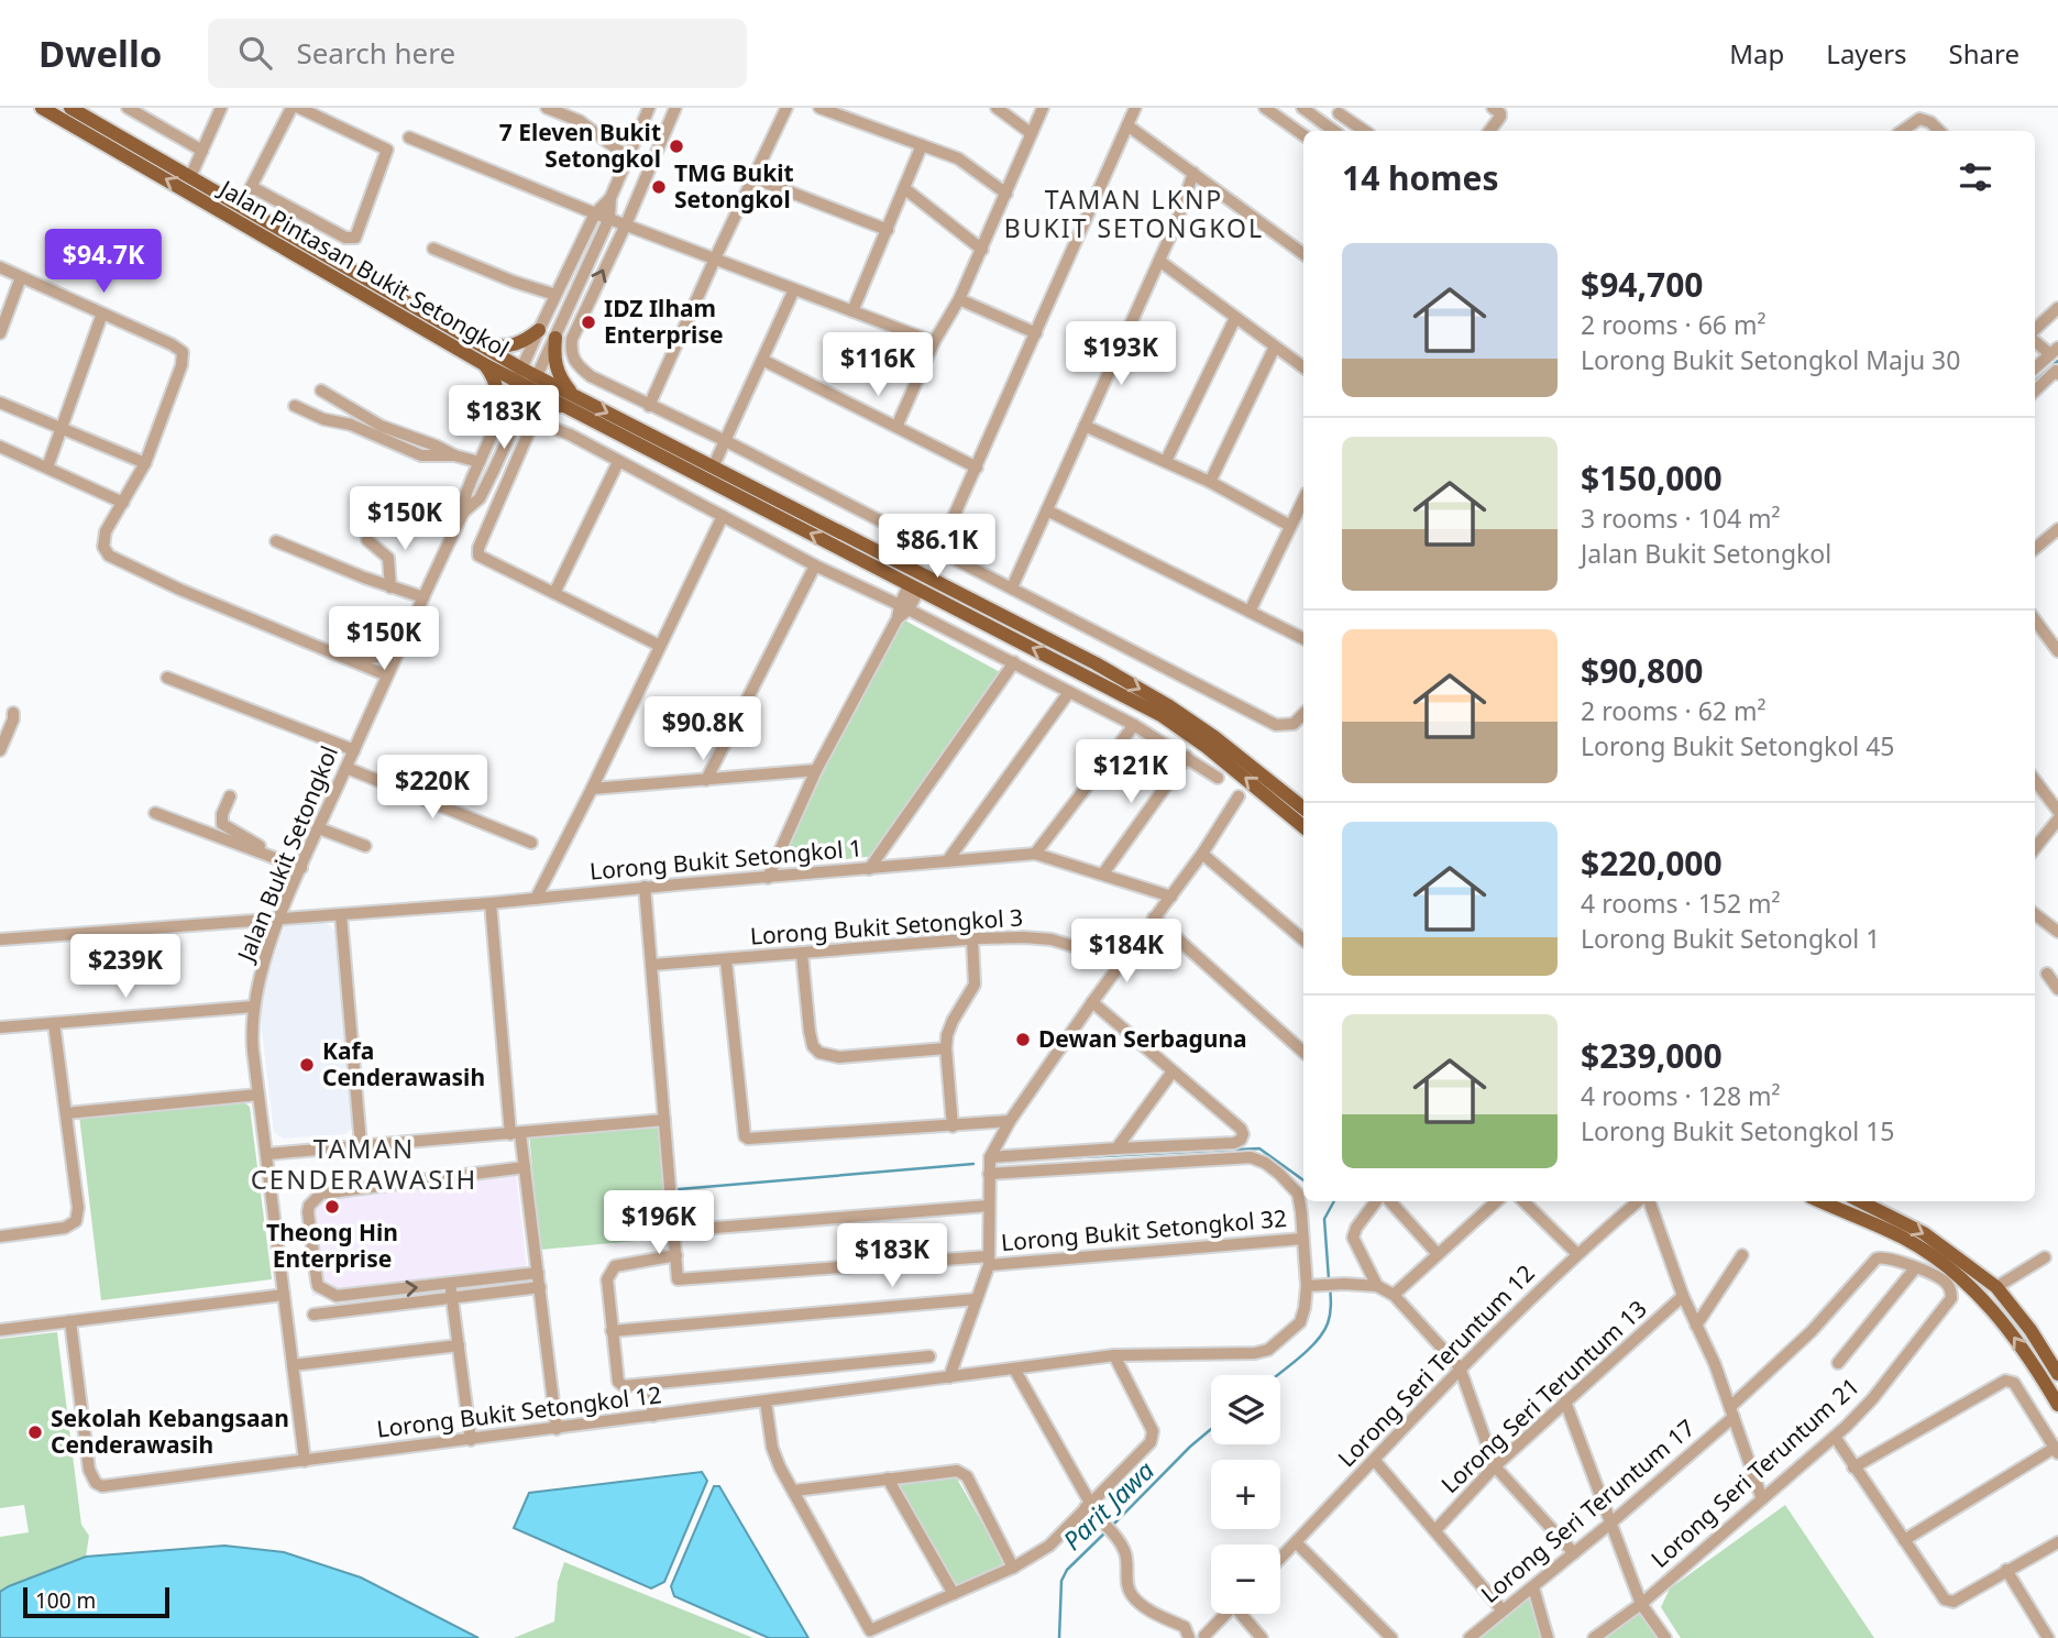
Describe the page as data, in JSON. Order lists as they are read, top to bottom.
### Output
{
  "streets": {
    "main road": ["Jalan Pintasan Bukit Setongkol"],
    "street": [
      "Jalan Bukit Setongkol",
      "Lorong Bukit Setongkol 1",
      "Lorong Bukit Setongkol 3",
      "Lorong Bukit Setongkol 32",
      "Lorong Seri Teruntum 12",
      "Lorong Seri Teruntum 13",
      "Lorong Bukit Setongkol 12",
      "Lorong Seri Teruntum 21",
      "Lorong Seri Teruntum 17"
    ]
  },
  "crossings": [
    ["Jalan Pintasan Bukit Setongkol", "Jalan Bukit Setongkol"],
    ["Jalan Bukit Setongkol", "Lorong Bukit Setongkol 1"],
    ["Jalan Bukit Setongkol", "Lorong Bukit Setongkol 12"],
    ["Lorong Bukit Setongkol 32", "Lorong Bukit Setongkol 12"],
    ["Lorong Seri Teruntum 21", "Lorong Seri Teruntum 17"]
  ],
  "districts": ["TAMAN LKNP BUKIT SETONGKOL", "TAMAN CENDERAWASIH"],
  "water": ["Parit Jawa"],
  "places": [
    "7 Eleven Bukit Setongkol",
    "TMG Bukit Setongkol",
    "IDZ Ilham Enterprise",
    "Dewan Serbaguna",
    "Kafa Cenderawasih",
    "Theong Hin Enterprise",
    "Sekolah Kebangsaan Cenderawasih"
  ],
  "scale_bar": "100 m",
  "page": {
    "header": "Dwello",
    "search": "Search here",
    "nav": ["Map", "Layers", "Share"],
    "heading": "14 homes",
    "list": [
      {
        "name": "$94,700",
        "note": "2 rooms · 66 m² · Lorong Bukit Setongkol Maju 30"
      },
      {
        "name": "$150,000",
        "note": "3 rooms · 104 m² · Jalan Bukit Setongkol"
      },
      {
        "name": "$90,800",
        "note": "2 rooms · 62 m² · Lorong Bukit Setongkol 45"
      },
      {
        "name": "$220,000",
        "note": "4 rooms · 152 m² · Lorong Bukit Setongkol 1"
      },
      {
        "name": "$239,000",
        "note": "4 rooms · 128 m² · Lorong Bukit Setongkol 15"
      }
    ],
    "price": [
      "$94.7K",
      "$193K",
      "$116K",
      "$183K",
      "$150K",
      "$86.1K",
      "$150K",
      "$90.8K",
      "$121K",
      "$220K",
      "$184K",
      "$239K",
      "$196K",
      "$183K"
    ],
    "map_buttons": ["+", "−"],
    "scale": "100 m"
  }
}
